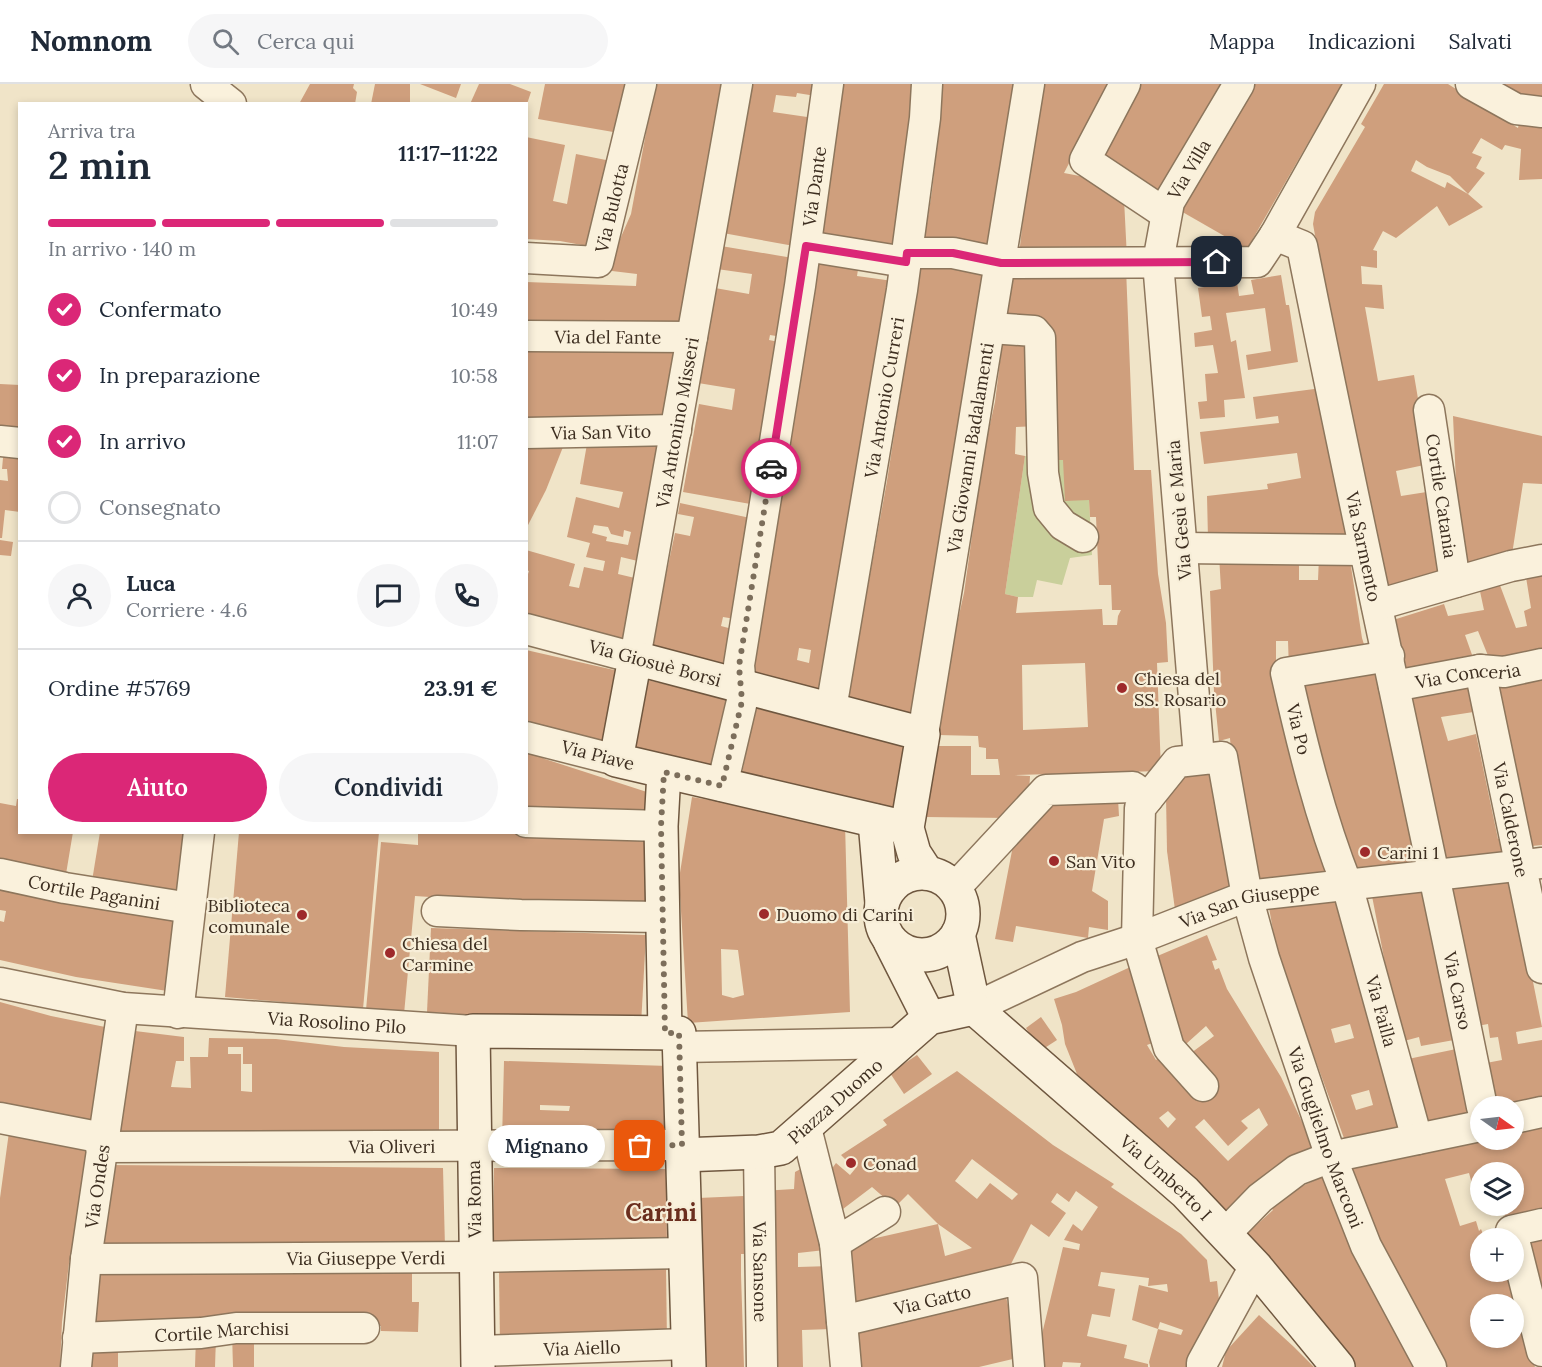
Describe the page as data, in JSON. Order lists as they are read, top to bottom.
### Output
{
  "streets": {
    "street": [
      "Via Villa",
      "Via Dante",
      "Via Bulotta",
      "Via del Fante",
      "Via Antonio Curreri",
      "Via Antonino Misseri",
      "Via San Vito",
      "Via Giovanni Badalamenti",
      "Cortile Catania",
      "Via Gesù e Maria",
      "Via Sarmento",
      "Via Giosuè Borsi",
      "Via Conceria",
      "Via Po",
      "Via Piave",
      "Via Calderone",
      "Cortile Paganini",
      "Via San Giuseppe",
      "Via Carso",
      "Via Failla",
      "Via Rosolino Pilo",
      "Piazza Duomo",
      "Via Guglielmo Marconi",
      "Via Oliveri",
      "Via Umberto I",
      "Via Ondes",
      "Via Roma",
      "Via Giuseppe Verdi",
      "Via Sansone",
      "Via Gatto",
      "Cortile Marchisi",
      "Via Aiello"
    ]
  },
  "crossings": [
    ["Via Villa", "Via Gesù e Maria"],
    ["Via Dante", "Via Giosuè Borsi"],
    ["Via Dante", "Via Piave"],
    ["Via del Fante", "Via Antonino Misseri"],
    ["Via Antonio Curreri", "Via Giosuè Borsi"],
    ["Via Antonino Misseri", "Via San Vito"],
    ["Via Antonino Misseri", "Via Giosuè Borsi"],
    ["Via Antonino Misseri", "Via Piave"],
    ["Via Giovanni Badalamenti", "Via Giosuè Borsi"],
    ["Via Giovanni Badalamenti", "Via Piave"],
    ["Via Gesù e Maria", "Via Guglielmo Marconi"],
    ["Via Sarmento", "Via Conceria"],
    ["Via Sarmento", "Via Po"],
    ["Via Sarmento", "Via San Giuseppe"],
    ["Via Sarmento", "Via Carso"],
    ["Via Conceria", "Via Calderone"],
    ["Via Po", "Via San Giuseppe"],
    ["Via Po", "Via Failla"],
    ["Via Calderone", "Via San Giuseppe"],
    ["Via San Giuseppe", "Via Carso"],
    ["Via San Giuseppe", "Via Failla"],
    ["Via San Giuseppe", "Piazza Duomo"],
    ["Via San Giuseppe", "Via Guglielmo Marconi"],
    ["Via San Giuseppe", "Via Umberto I"],
    ["Via Rosolino Pilo", "Via Ondes"],
    ["Via Rosolino Pilo", "Via Roma"],
    ["Piazza Duomo", "Via Oliveri"],
    ["Piazza Duomo", "Via Umberto I"],
    ["Piazza Duomo", "Via Sansone"],
    ["Via Oliveri", "Via Ondes"],
    ["Via Oliveri", "Via Roma"],
    ["Via Ondes", "Via Giuseppe Verdi"],
    ["Via Ondes", "Cortile Marchisi"],
    ["Via Roma", "Via Giuseppe Verdi"],
    ["Via Roma", "Via Aiello"]
  ],
  "districts": ["Carini"],
  "places": [
    "Chiesa del SS. Rosario",
    "Carini 1",
    "San Vito",
    "Duomo di Carini",
    "Biblioteca comunale",
    "Chiesa del Carmine",
    "Mignano",
    "Conad"
  ],
  "north": "right",
  "page": {
    "header": "Nomnom",
    "search": "Cerca qui",
    "nav": ["Mappa", "Indicazioni", "Salvati"],
    "heading": ["2 min", "Arriva tra", "11:17–11:22"],
    "panel": [
      "Luca",
      "Corriere · 4.6",
      "Ordine #5769",
      "23.91 €"
    ],
    "bar": "In arrivo · 140 m",
    "list": [
      ["Confermato", "10:49"],
      ["In preparazione", "10:58"],
      ["In arrivo", "11:07"],
      "Consegnato"
    ],
    "buttons": ["Aiuto", "Condividi"],
    "map_buttons": ["+", "−"],
    "bubble": "Mignano"
  }
}
